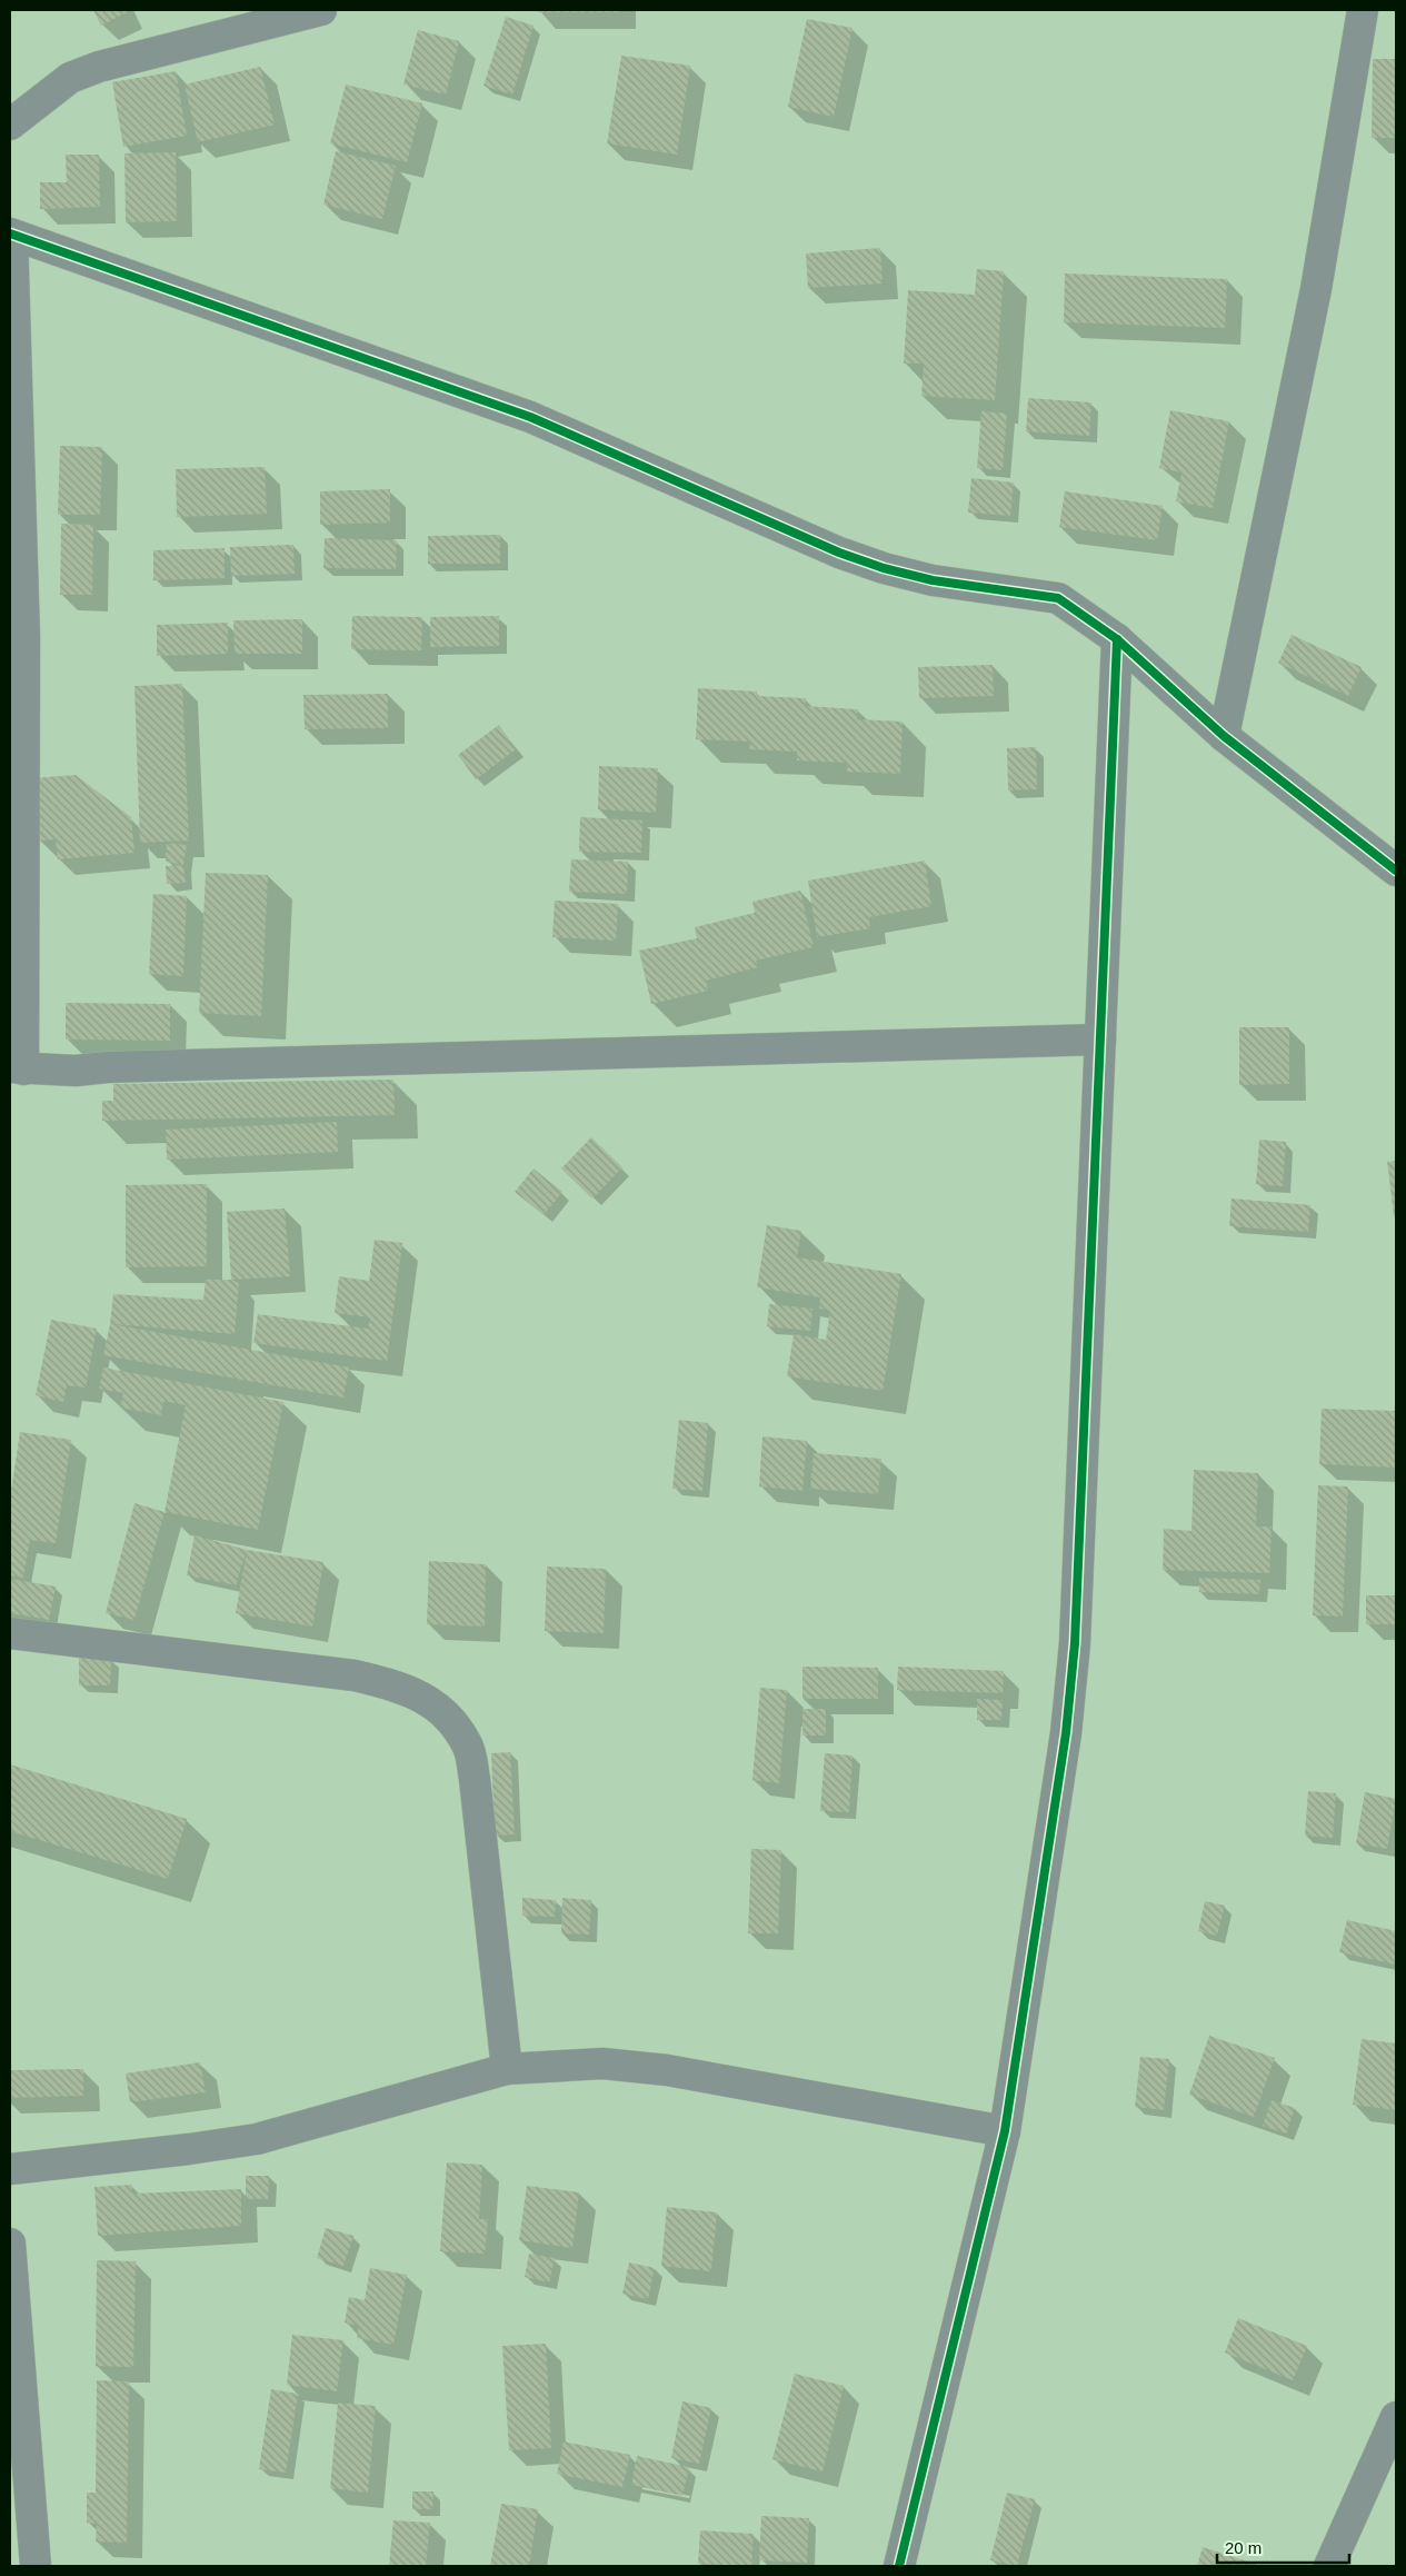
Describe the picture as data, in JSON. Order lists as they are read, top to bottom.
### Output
{
  "scale_bar": "20 m"
}
